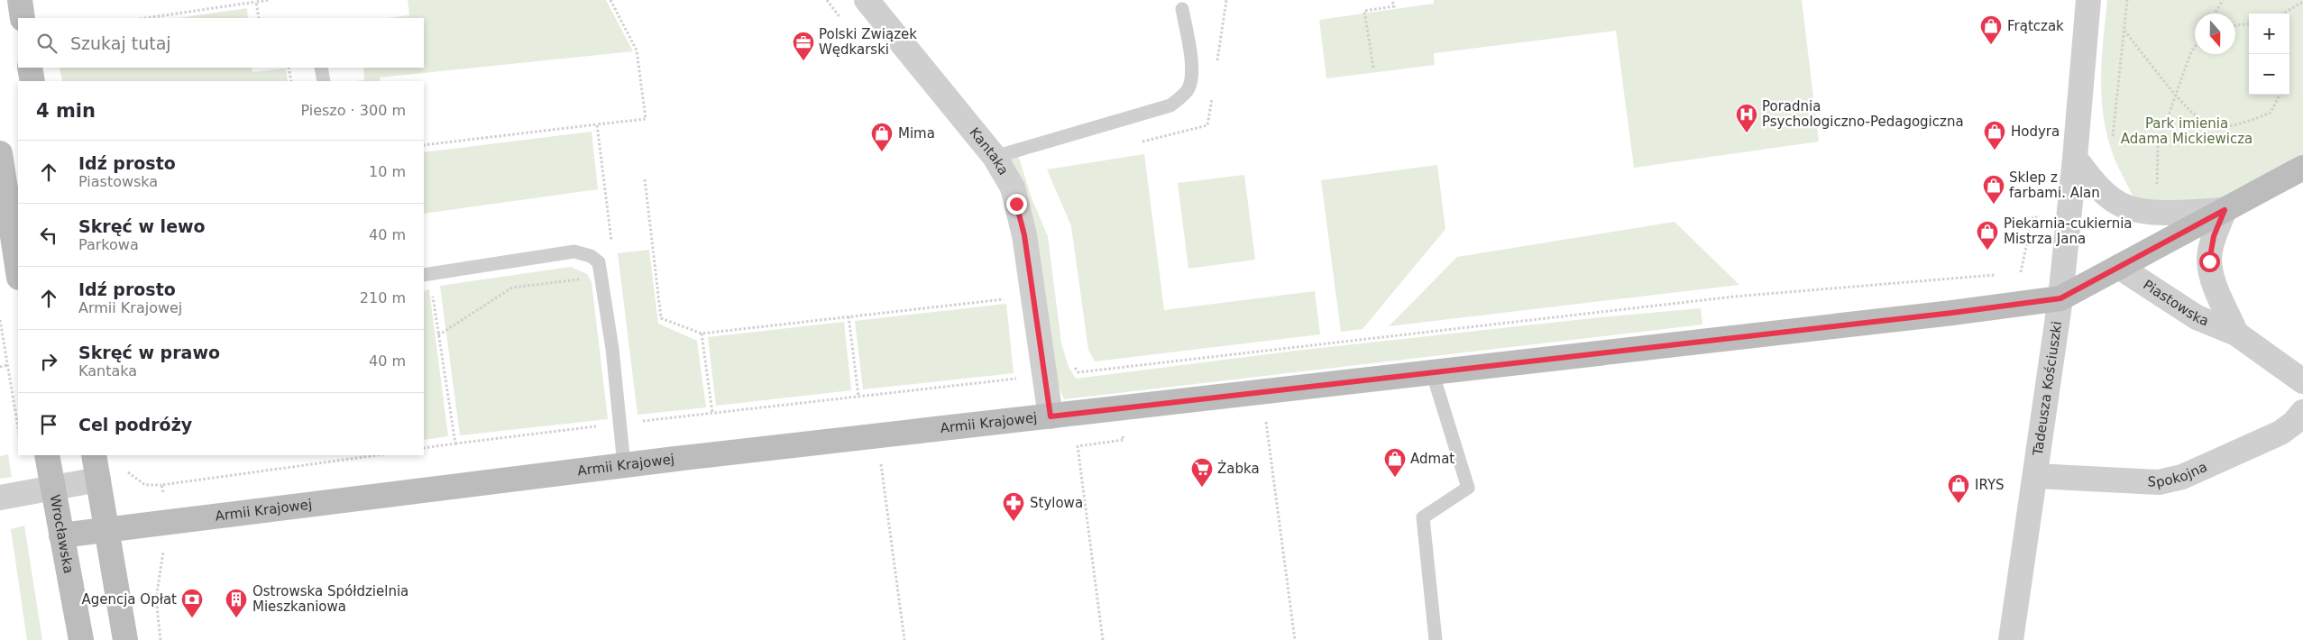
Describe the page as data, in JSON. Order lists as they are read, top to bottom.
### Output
{
  "streets": {
    "street": [
      "Kantaka",
      "Piastowska",
      "Tadeusza Kościuszki",
      "Armii Krajowej",
      "Spokojna",
      "Wrocławska"
    ]
  },
  "crossings": [
    ["Kantaka", "Armii Krajowej"],
    ["Tadeusza Kościuszki", "Armii Krajowej"],
    ["Tadeusza Kościuszki", "Spokojna"],
    ["Armii Krajowej", "Wrocławska"]
  ],
  "parks": ["Park imienia Adama Mickiewicza"],
  "places": {
    "shop": [
      "Frątczak",
      "Hodyra",
      "Mima",
      "Sklep z farbami. Alan",
      "Piekarnia-cukiernia Mistrza Jana",
      "Admat",
      "IRYS"
    ],
    "office": ["Polski Związek Wędkarski"],
    "hospital": ["Poradnia Psychologiczno-Pedagogiczna"],
    "supermarket": ["Żabka"],
    "pharmacy": ["Stylowa"],
    "bank": ["Agencja Opłat"],
    "building": ["Ostrowska Spółdzielnia Mieszkaniowa"]
  },
  "north": "bottom",
  "page": {
    "map_buttons": ["+", "−"],
    "search": "Szukaj tutaj",
    "heading": ["4 min", "Pieszo · 300 m"],
    "list": [
      ["Idź prosto", "Piastowska", "10 m"],
      ["Skręć w lewo", "Parkowa", "40 m"],
      ["Idź prosto", "Armii Krajowej", "210 m"],
      ["Skręć w prawo", "Kantaka", "40 m"],
      "Cel podróży"
    ]
  }
}
